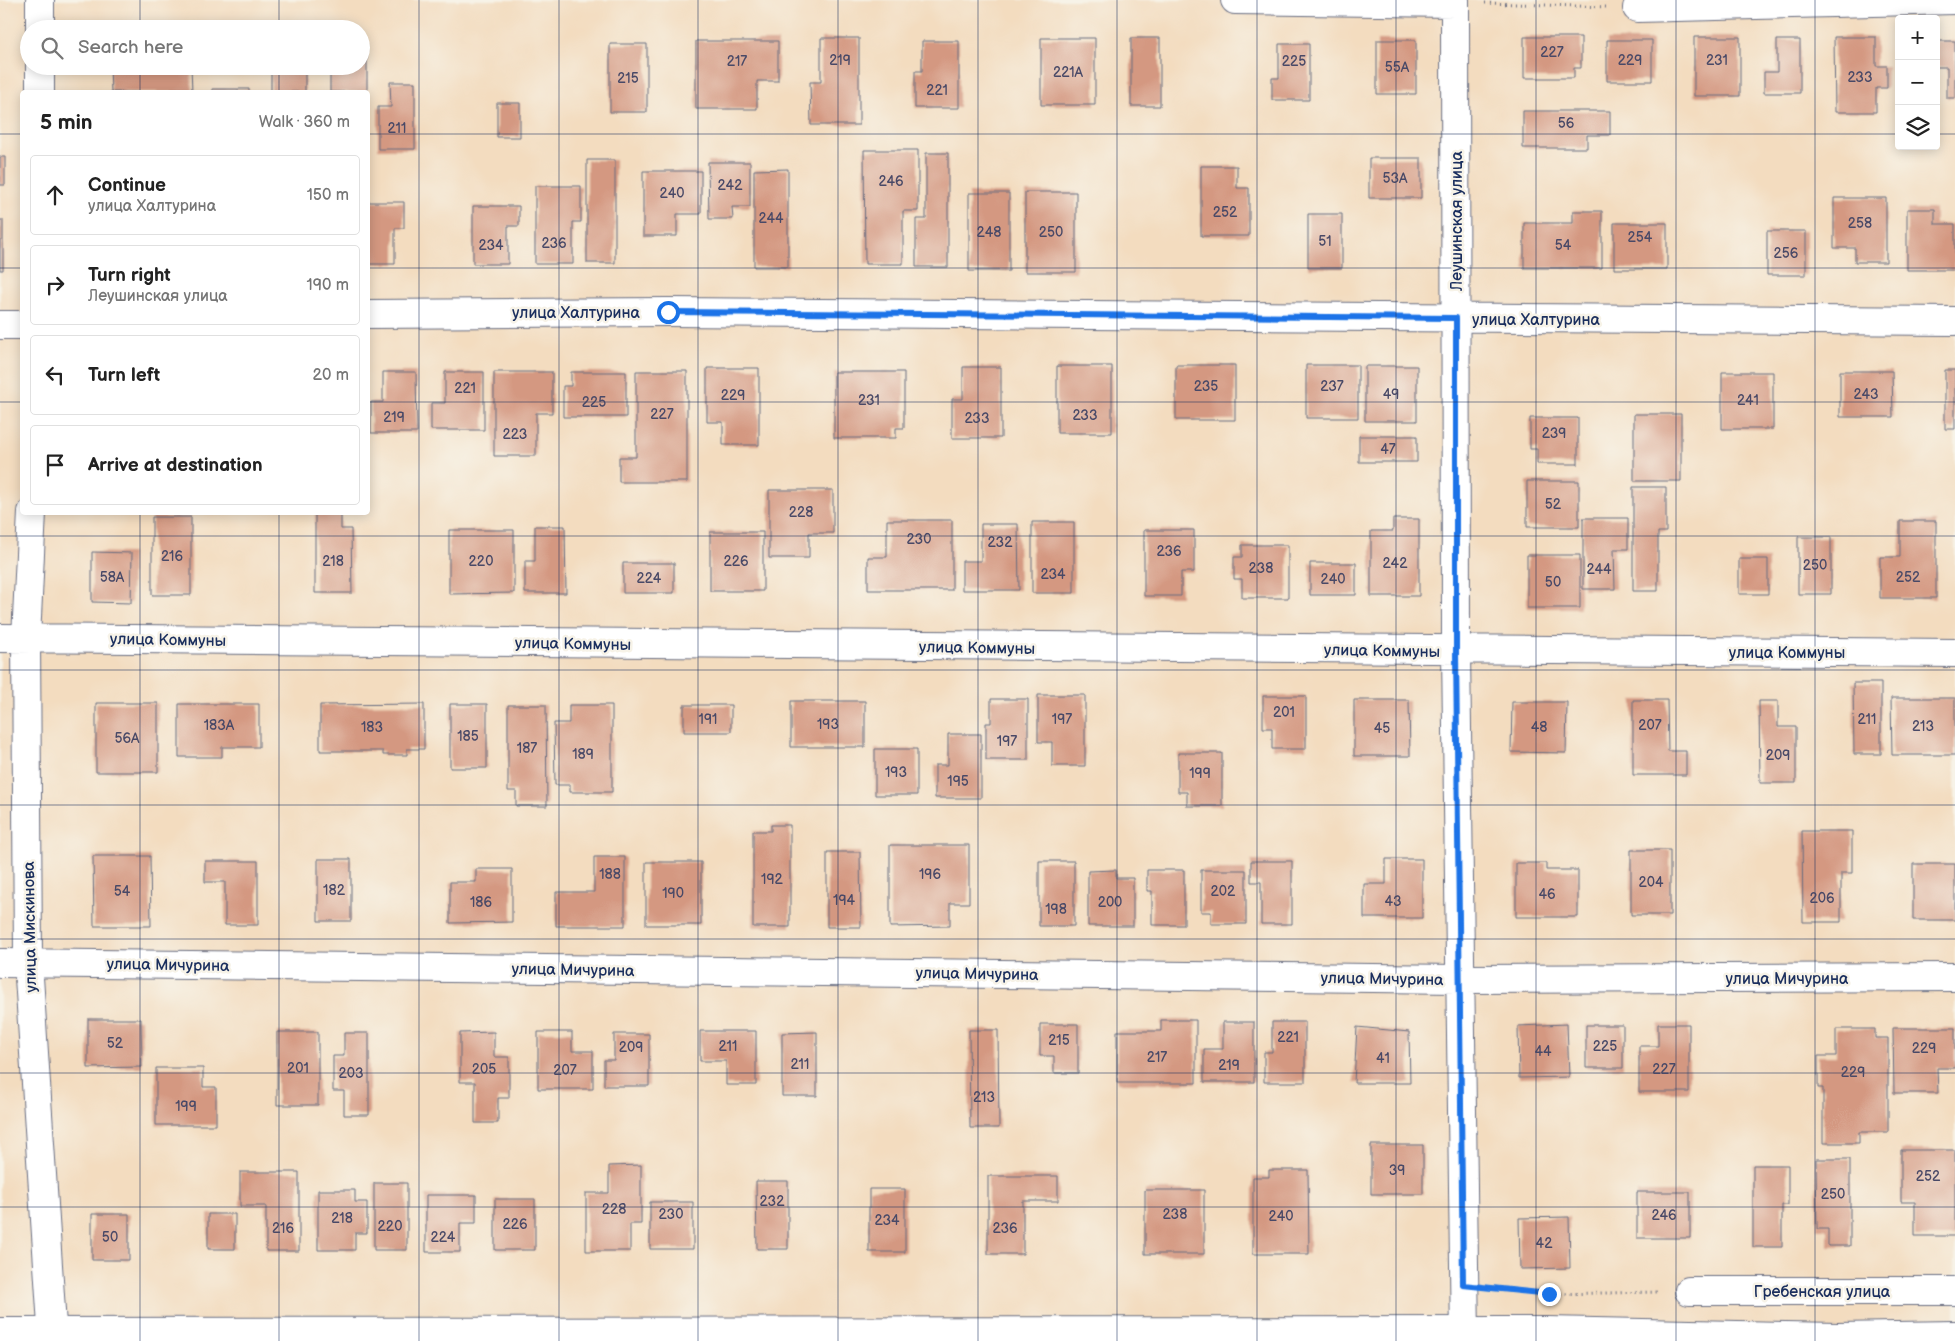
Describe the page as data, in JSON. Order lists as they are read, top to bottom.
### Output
{
  "streets": {
    "street": [
      "Леушинская улица",
      "улица Халтурина",
      "улица Коммуны",
      "улица Мискинова",
      "улица Мичурина",
      "Гребенская улица"
    ]
  },
  "crossings": [
    ["Леушинская улица", "улица Халтурина"],
    ["Леушинская улица", "улица Коммуны"],
    ["Леушинская улица", "улица Мичурина"],
    ["улица Коммуны", "улица Мискинова"],
    ["улица Мискинова", "улица Мичурина"]
  ],
  "house_numbers": [
    "227",
    "219",
    "229",
    "231",
    "217",
    "225",
    "55А",
    "221А",
    "233",
    "215",
    "221",
    "56",
    "211",
    "53А",
    "246",
    "242",
    "240",
    "252",
    "244",
    "258",
    "248",
    "250",
    "254",
    "51",
    "236",
    "234",
    "54",
    "256",
    "235",
    "237",
    "221",
    "49",
    "243",
    "229",
    "231",
    "241",
    "225",
    "227",
    "233",
    "219",
    "233",
    "239",
    "223",
    "47",
    "52",
    "228",
    "230",
    "232",
    "236",
    "216",
    "218",
    "220",
    "226",
    "242",
    "250",
    "238",
    "244",
    "234",
    "58А",
    "252",
    "224",
    "240",
    "50",
    "201",
    "191",
    "197",
    "211",
    "193",
    "183А",
    "207",
    "213",
    "183",
    "48",
    "45",
    "185",
    "56А",
    "197",
    "187",
    "189",
    "209",
    "193",
    "199",
    "195",
    "188",
    "196",
    "192",
    "204",
    "182",
    "54",
    "202",
    "190",
    "46",
    "206",
    "194",
    "43",
    "186",
    "200",
    "198",
    "221",
    "215",
    "52",
    "211",
    "225",
    "209",
    "229",
    "44",
    "217",
    "41",
    "211",
    "219",
    "201",
    "205",
    "227",
    "207",
    "229",
    "203",
    "213",
    "199",
    "39",
    "252",
    "250",
    "232",
    "228",
    "230",
    "238",
    "246",
    "240",
    "218",
    "234",
    "226",
    "220",
    "216",
    "236",
    "50",
    "224",
    "42"
  ],
  "page": {
    "map_buttons": ["+", "−"],
    "search": "Search here",
    "heading": ["5 min", "Walk · 360 m"],
    "list": [
      ["Continue", "улица Халтурина", "150 m"],
      ["Turn right", "Леушинская улица", "190 m"],
      ["Turn left", "20 m"],
      "Arrive at destination"
    ]
  }
}
